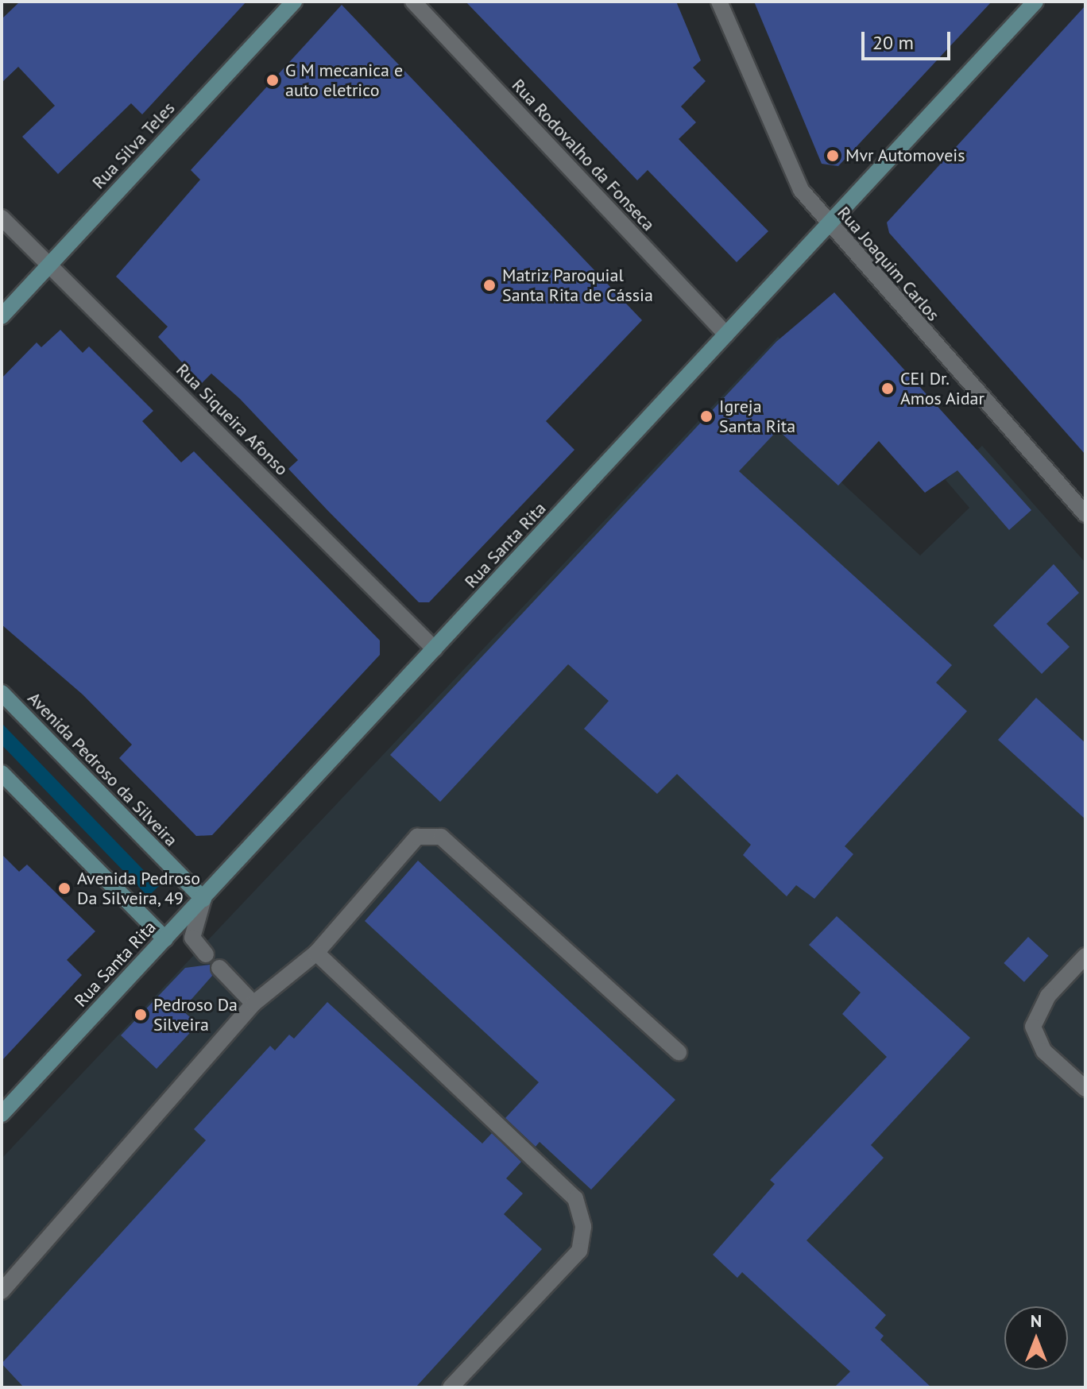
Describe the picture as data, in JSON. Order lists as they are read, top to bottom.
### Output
{
  "streets": {
    "main road": ["Rua Silva Teles", "Rua Santa Rita", "Avenida Pedroso da Silveira"],
    "street": ["Rua Rodovalho da Fonseca", "Rua Joaquim Carlos", "Rua Siqueira Afonso"]
  },
  "crossings": [
    ["Rua Silva Teles", "Rua Siqueira Afonso"],
    ["Rua Rodovalho da Fonseca", "Rua Santa Rita"],
    ["Rua Joaquim Carlos", "Rua Santa Rita"],
    ["Rua Siqueira Afonso", "Rua Santa Rita"],
    ["Rua Santa Rita", "Avenida Pedroso da Silveira"]
  ],
  "places": [
    "G M mecanica e auto eletrico",
    "Mvr Automoveis",
    "Matriz Paroquial Santa Rita de Cássia",
    "CEI Dr. Amos Aidar",
    "Igreja Santa Rita",
    "Avenida Pedroso Da Silveira, 49",
    "Pedroso Da Silveira"
  ],
  "scale_bar": "20 m",
  "north": "top"
}
